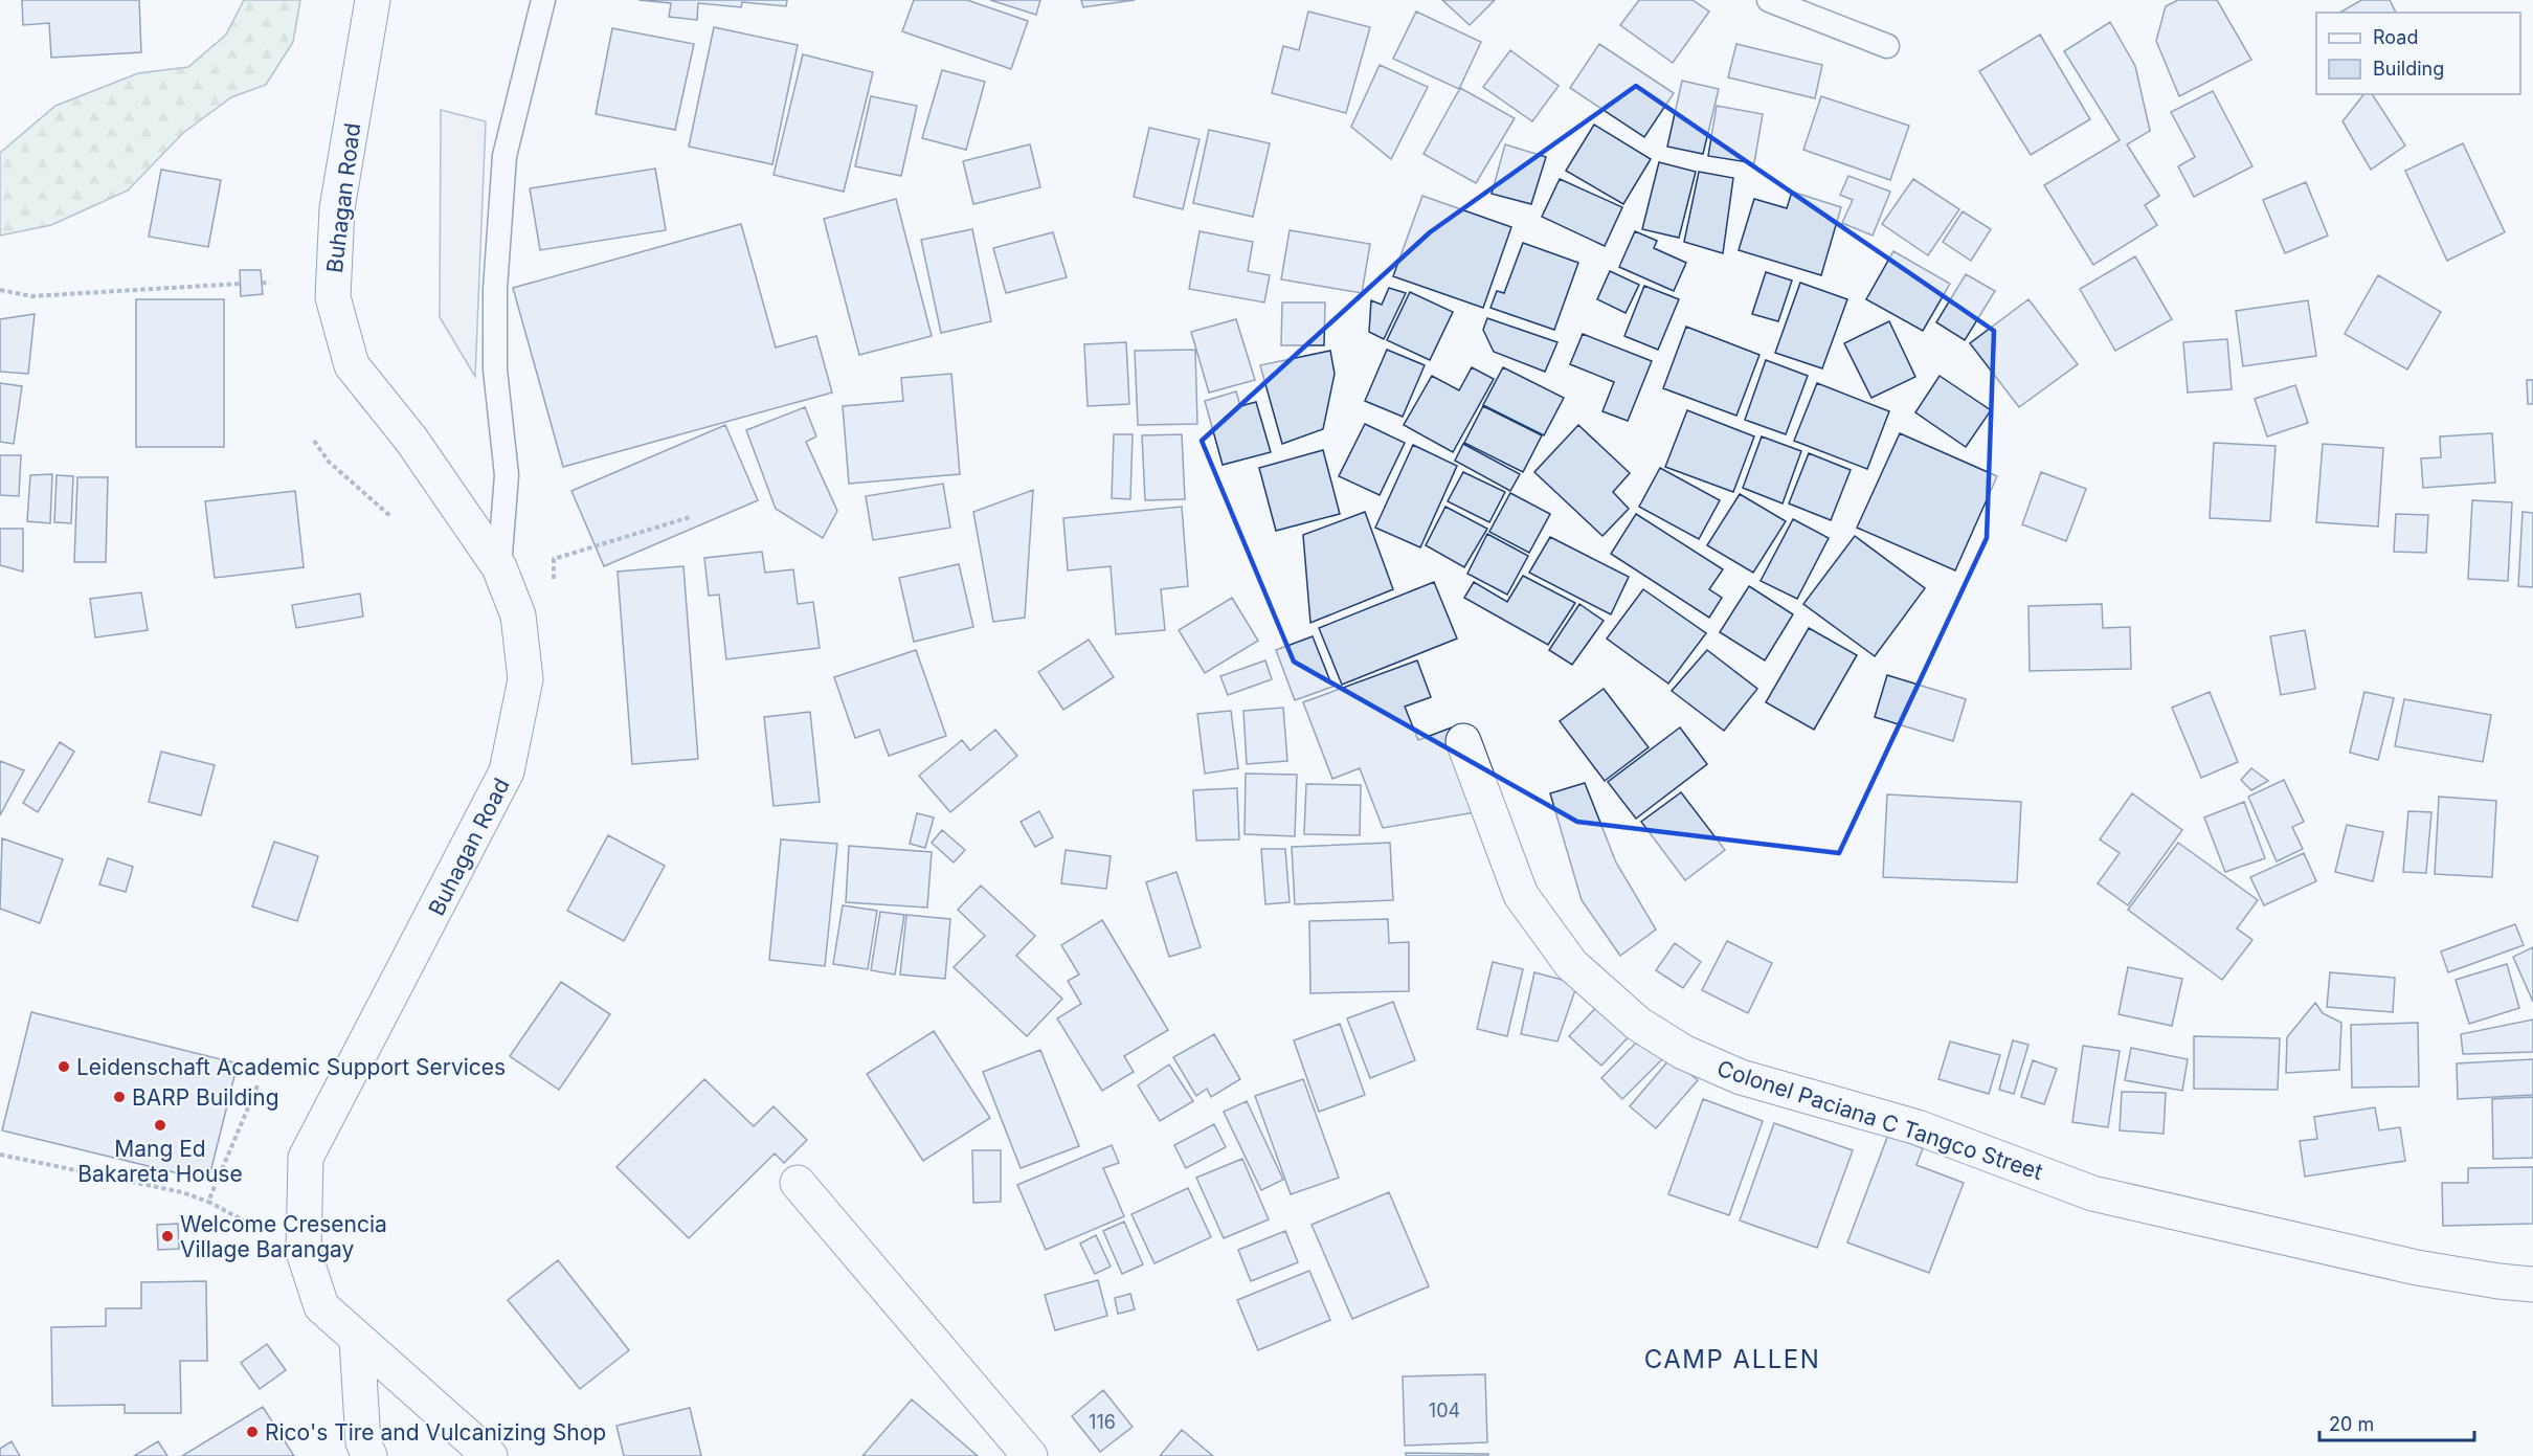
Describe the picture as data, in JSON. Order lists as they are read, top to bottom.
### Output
{
  "streets": {
    "street": ["Buhagan Road", "Colonel Paciana C Tangco Street"]
  },
  "districts": ["CAMP ALLEN"],
  "places": [
    "Leidenschaft Academic Support Services",
    "BARP Building",
    "Mang Ed Bakareta House",
    "Welcome Cresencia Village Barangay",
    "Rico's Tire and Vulcanizing Shop"
  ],
  "house_numbers": ["104", "116"],
  "legend": ["Road", "Building"],
  "scale_bar": "20 m"
}
